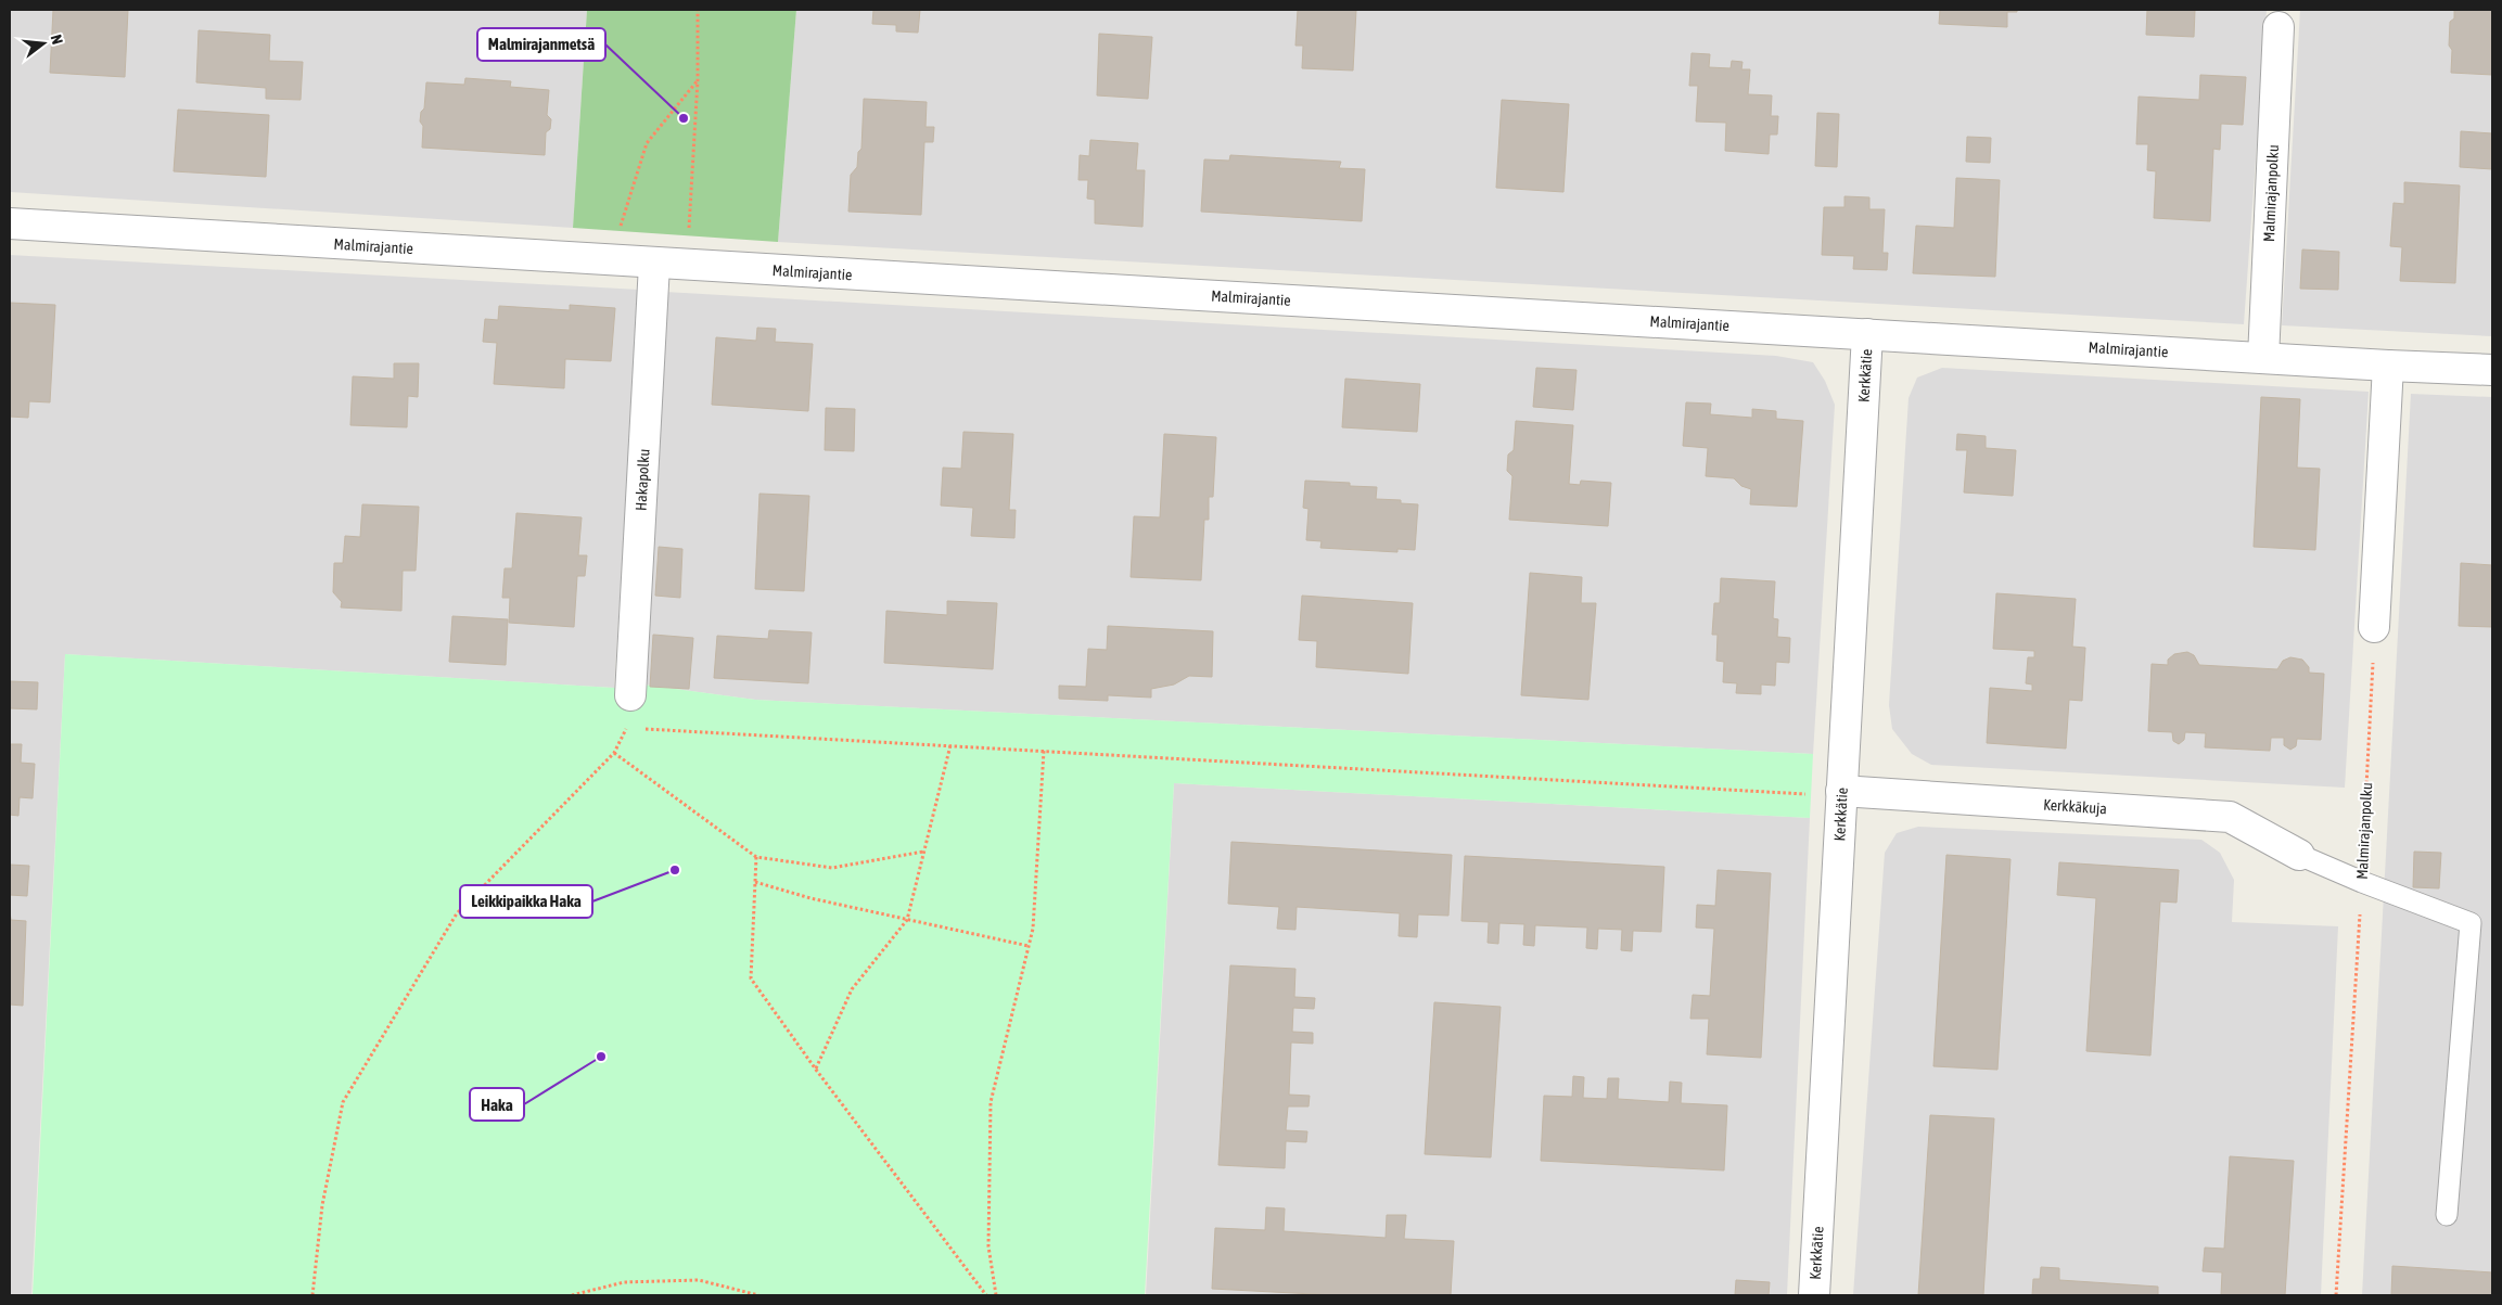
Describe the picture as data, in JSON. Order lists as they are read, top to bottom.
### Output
{
  "streets": {
    "street": [
      "Malmirajanpolku",
      "Malmirajantie",
      "Kerkkätie",
      "Hakapolku",
      "Kerkkäkuja"
    ]
  },
  "crossings": [
    ["Malmirajanpolku", "Malmirajantie"],
    ["Malmirajantie", "Kerkkätie"],
    ["Malmirajantie", "Hakapolku"],
    ["Kerkkätie", "Kerkkäkuja"]
  ],
  "places": ["Malmirajanmetsä", "Leikkipaikka Haka", "Haka"],
  "north": "right"
}
